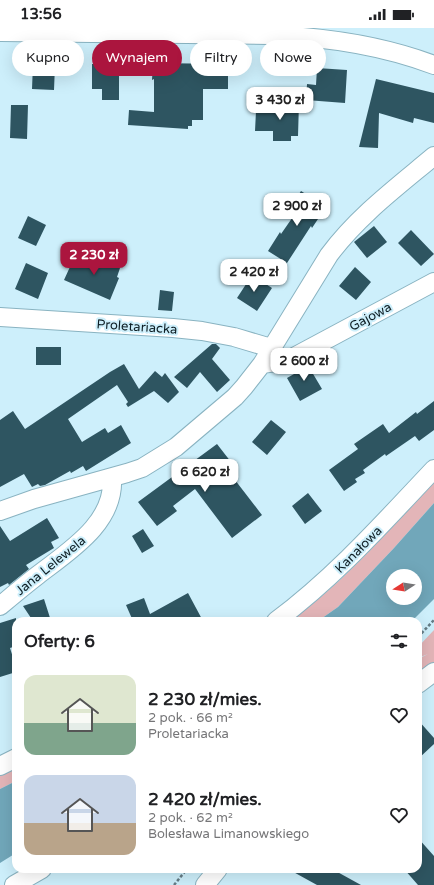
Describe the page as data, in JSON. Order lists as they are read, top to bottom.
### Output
{
  "streets": {
    "street": [
      "Gajowa",
      "Proletariacka",
      "Kanałowa",
      "Jana Lelewela"
    ]
  },
  "north": "left",
  "page": {
    "status": "13:56",
    "chip": [
      "Kupno",
      "Wynajem",
      "Filtry",
      "Nowe"
    ],
    "price": [
      "3 430 zł",
      "2 900 zł",
      "2 230 zł",
      "2 420 zł",
      "2 600 zł",
      "6 620 zł"
    ],
    "heading": "Oferty: 6",
    "list": [
      {
        "name": "2 230 zł/mies.",
        "note": "2 pok. · 66 m² · Proletariacka"
      },
      {
        "name": "2 420 zł/mies.",
        "note": "2 pok. · 62 m² · Bolesława Limanowskiego"
      }
    ]
  }
}
